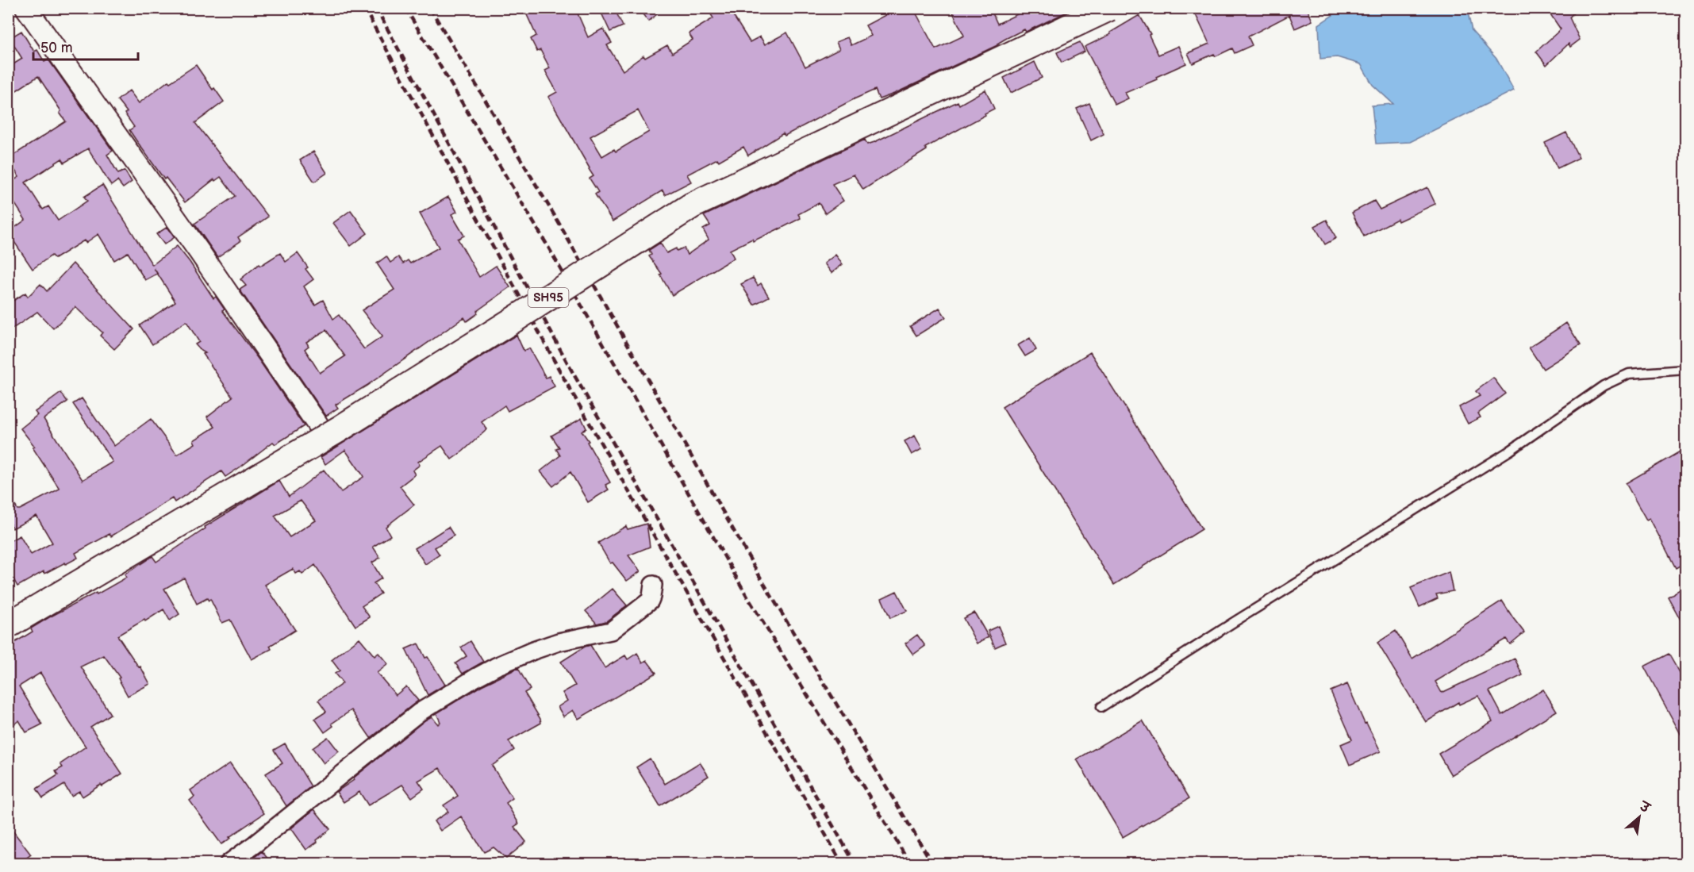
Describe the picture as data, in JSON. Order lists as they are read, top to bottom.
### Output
{
  "streets": {
    "main road": ["SH95"]
  },
  "scale_bar": "50 m",
  "north": "top right"
}
